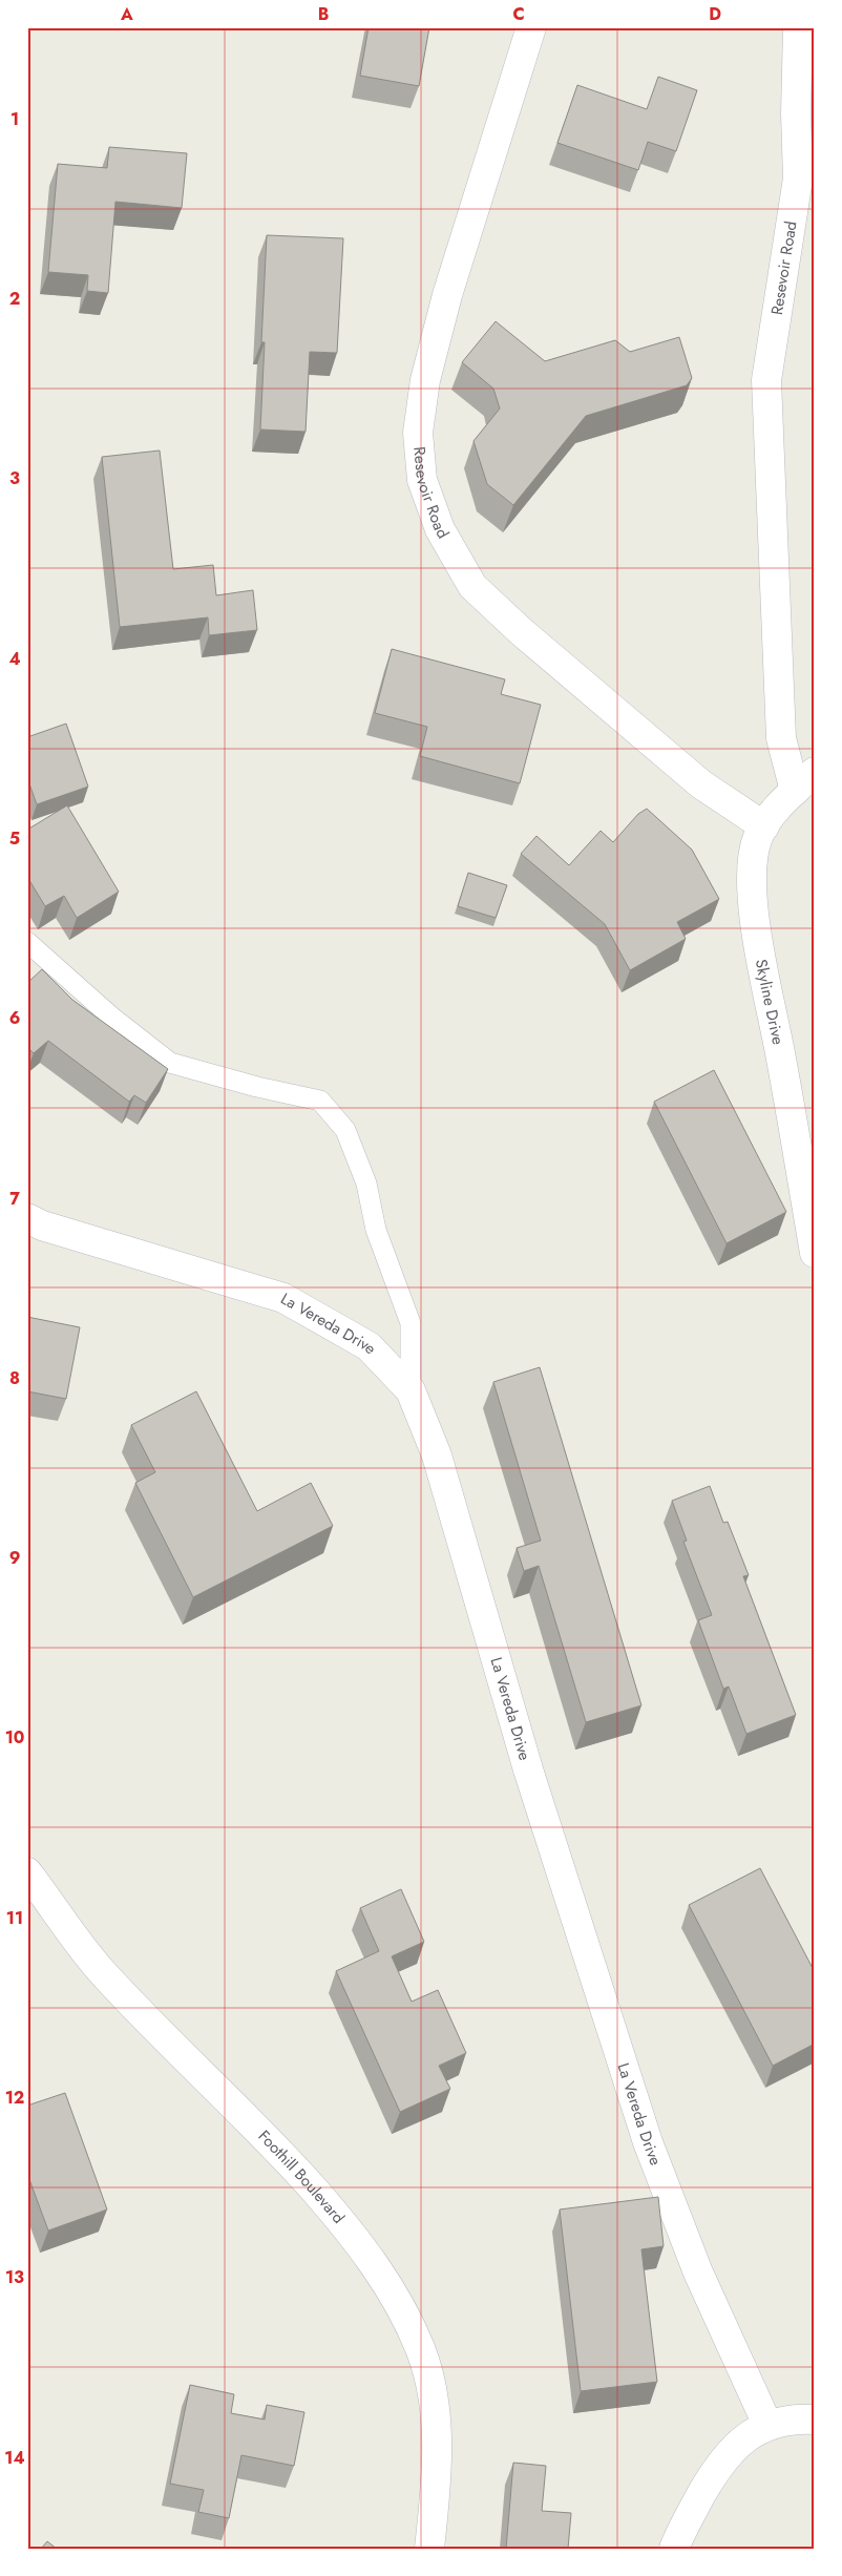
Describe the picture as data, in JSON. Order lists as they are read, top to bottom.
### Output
{
  "streets": {
    "street": [
      "Resevoir Road",
      "Skyline Drive",
      "La Vereda Drive",
      "Foothill Boulevard"
    ]
  },
  "crossings": [
    ["Resevoir Road", "Skyline Drive"]
  ],
  "grid": {
    "columns": [
      "A",
      "B",
      "C",
      "D"
    ],
    "rows": [
      "1",
      "2",
      "3",
      "4",
      "5",
      "6",
      "7",
      "8",
      "9",
      "10",
      "11",
      "12",
      "13",
      "14"
    ]
  }
}
